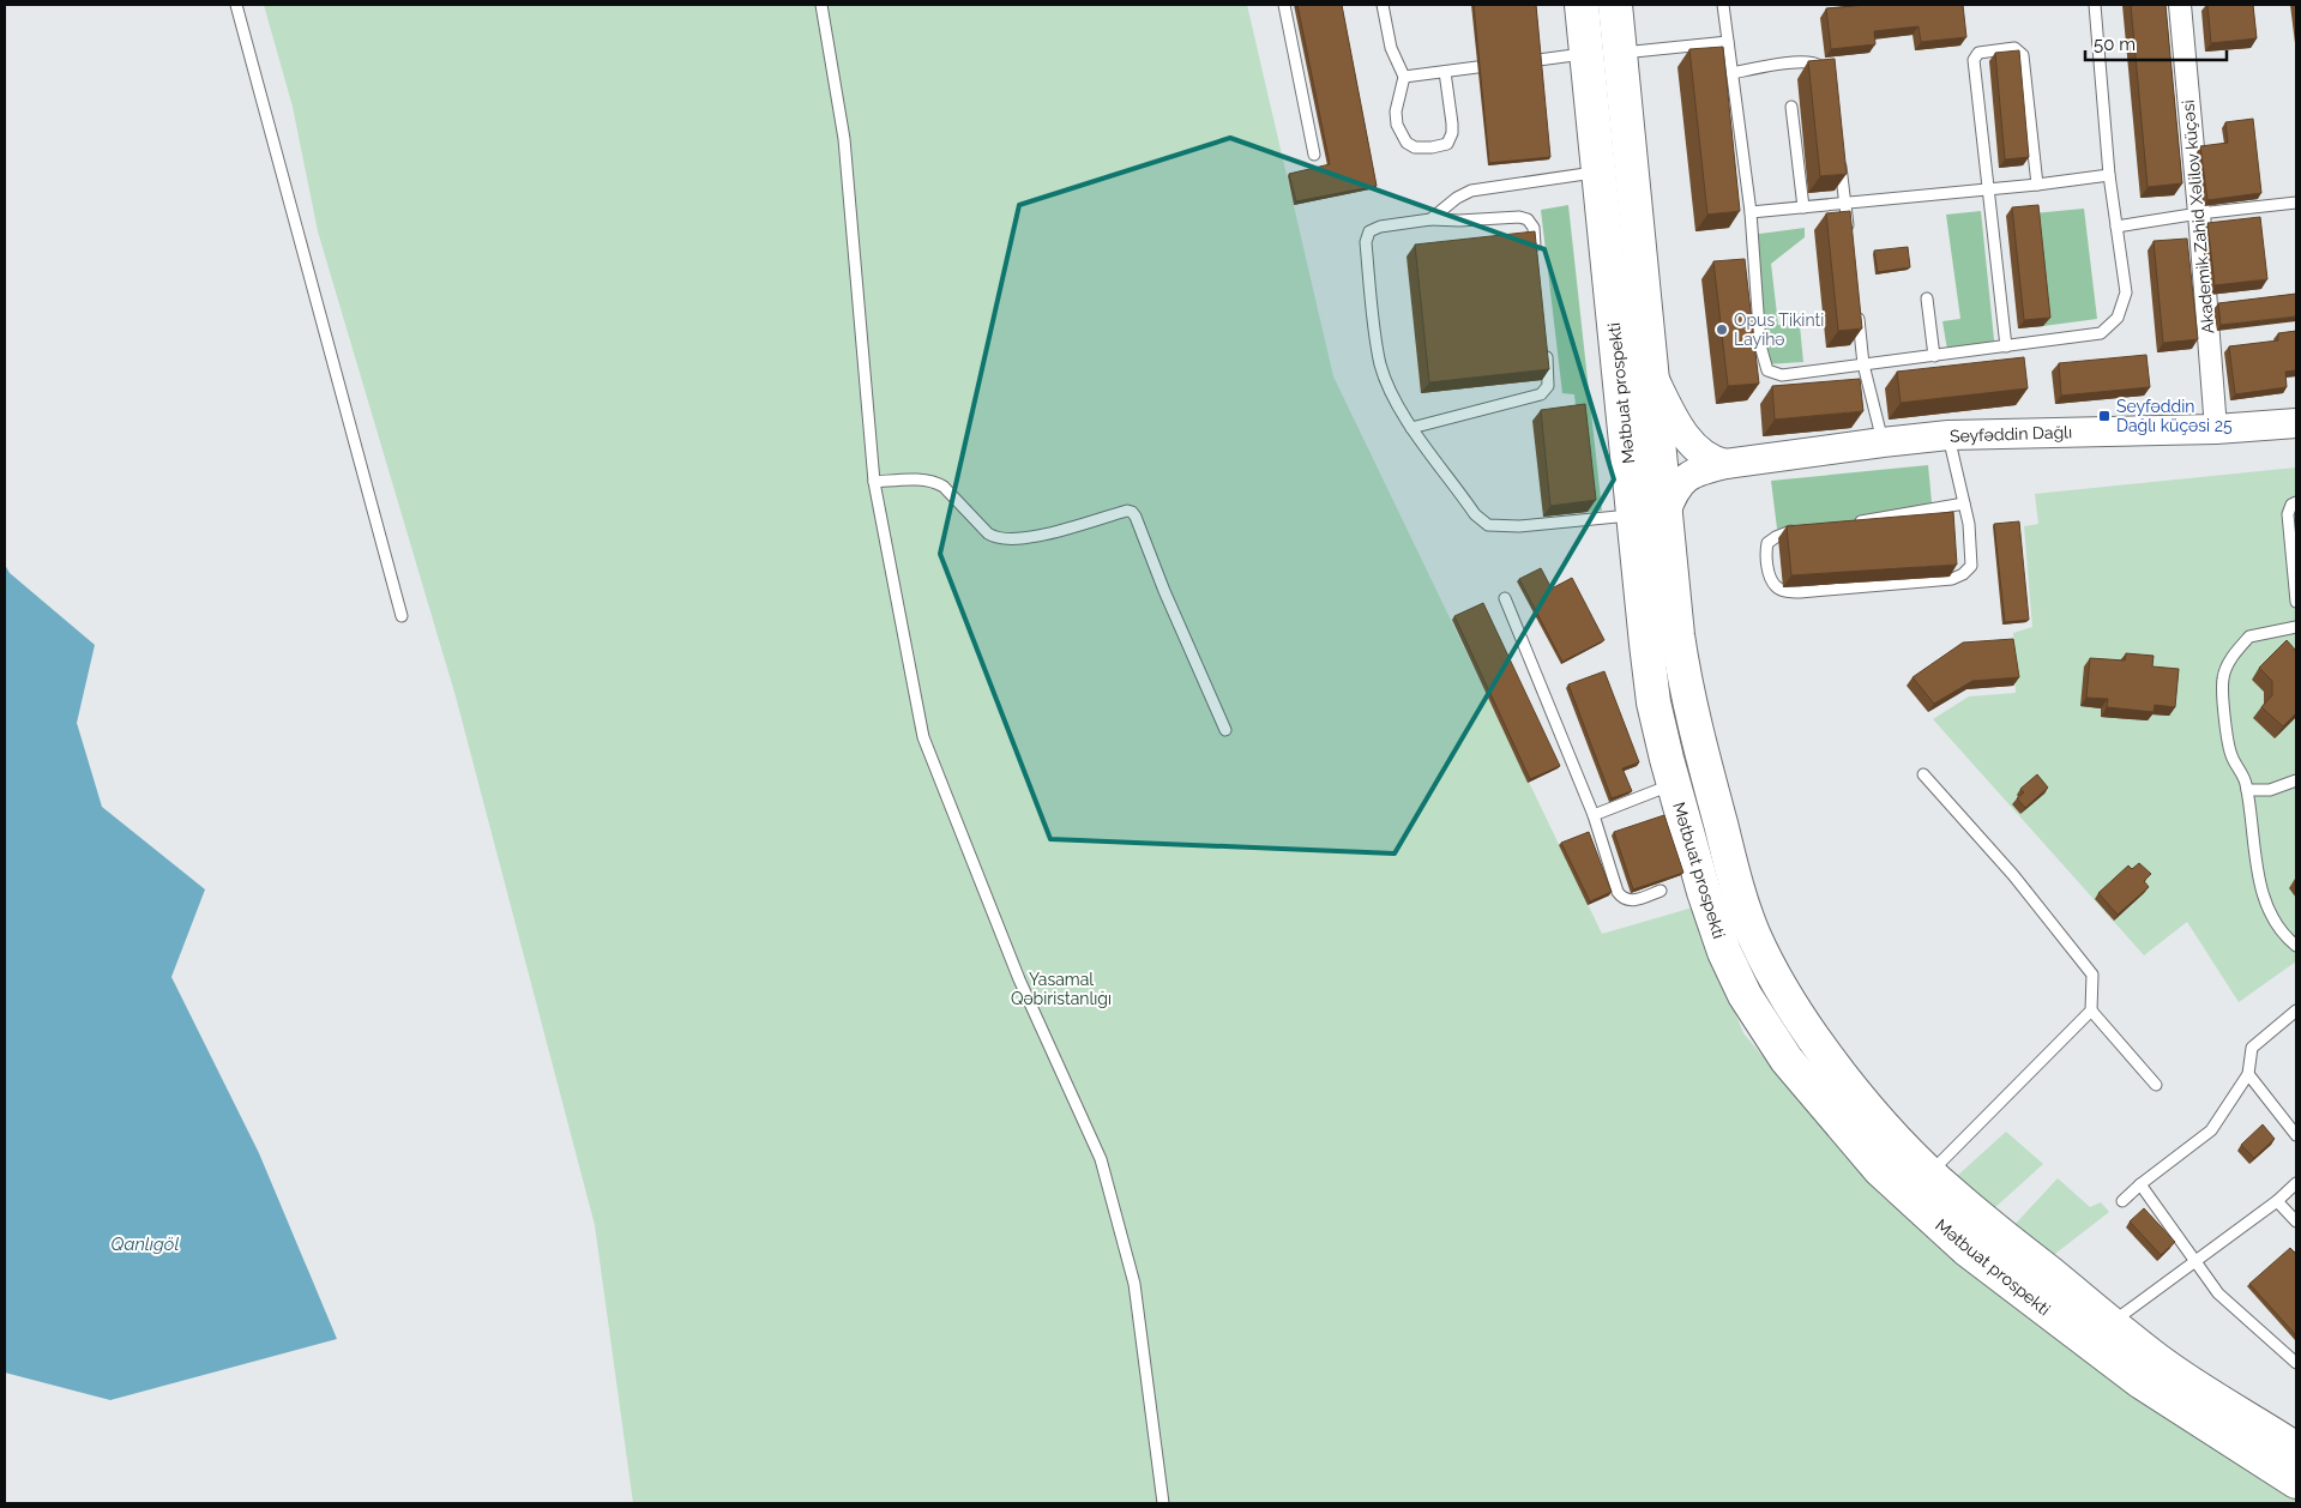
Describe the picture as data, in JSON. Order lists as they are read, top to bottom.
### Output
{
  "streets": {
    "main road": ["Mətbuat prospekti"],
    "street": ["Akademik Zahid Xəlilov küçəsi", "Seyfəddin Dağlı"]
  },
  "crossings": [
    ["Akademik Zahid Xəlilov küçəsi", "Seyfəddin Dağlı"],
    ["Mətbuat prospekti", "Seyfəddin Dağlı"]
  ],
  "water": ["Qanlıgöl"],
  "parks": ["Yasamal Qəbiristanlığı"],
  "places": {
    "other": ["Opus Tikinti Layihə"],
    "transit": ["Seyfəddin Dağlı küçəsi 25"]
  },
  "scale_bar": "50 m"
}
